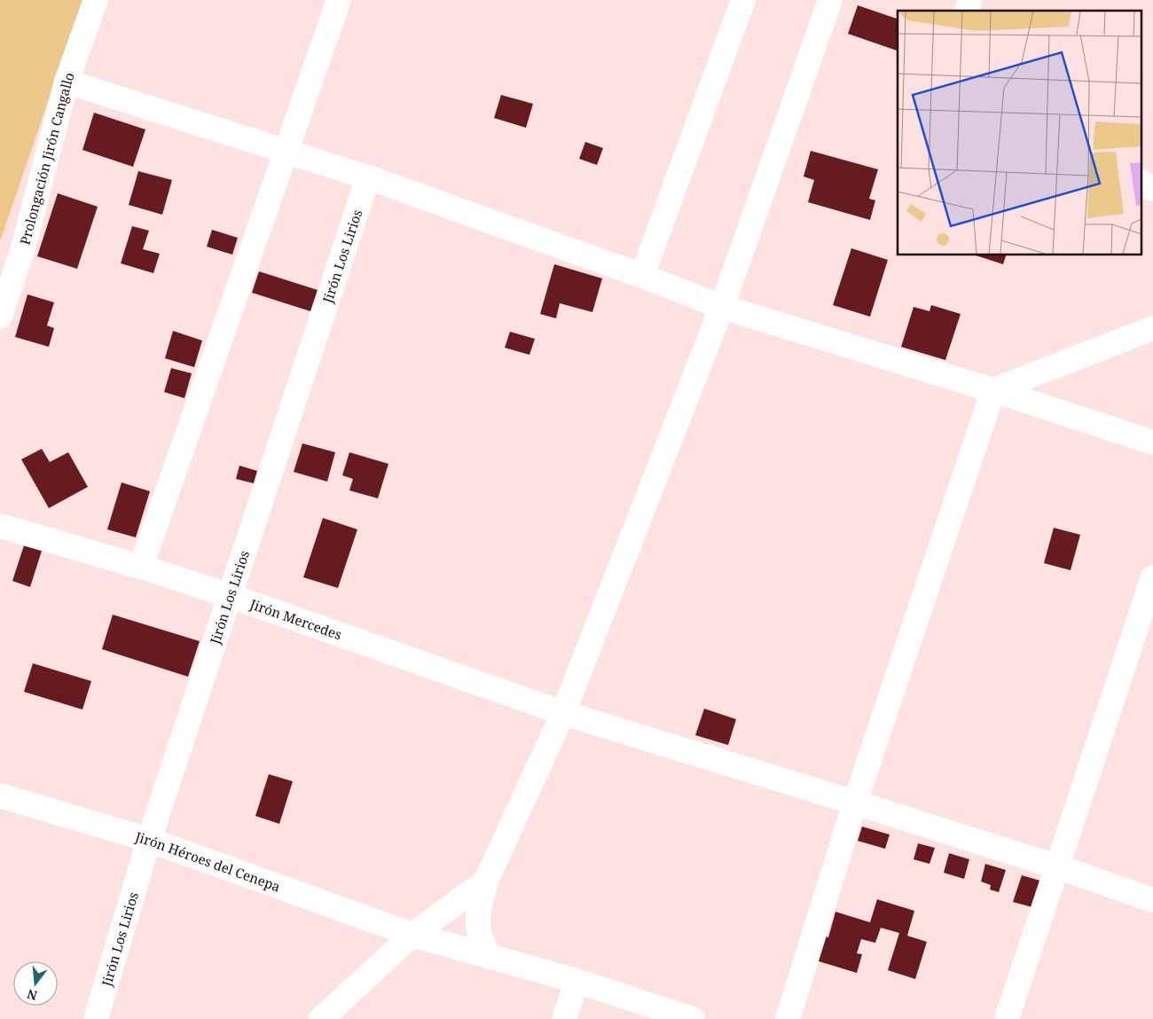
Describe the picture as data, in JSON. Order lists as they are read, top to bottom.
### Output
{
  "streets": {
    "street": [
      "Prolongación Jirón Cangallo",
      "Jirón Los Lirios",
      "Jirón Mercedes",
      "Jirón Héroes del Cenepa"
    ]
  },
  "crossings": [
    ["Jirón Los Lirios", "Jirón Mercedes"],
    ["Jirón Los Lirios", "Jirón Héroes del Cenepa"]
  ],
  "north": "bottom"
}
